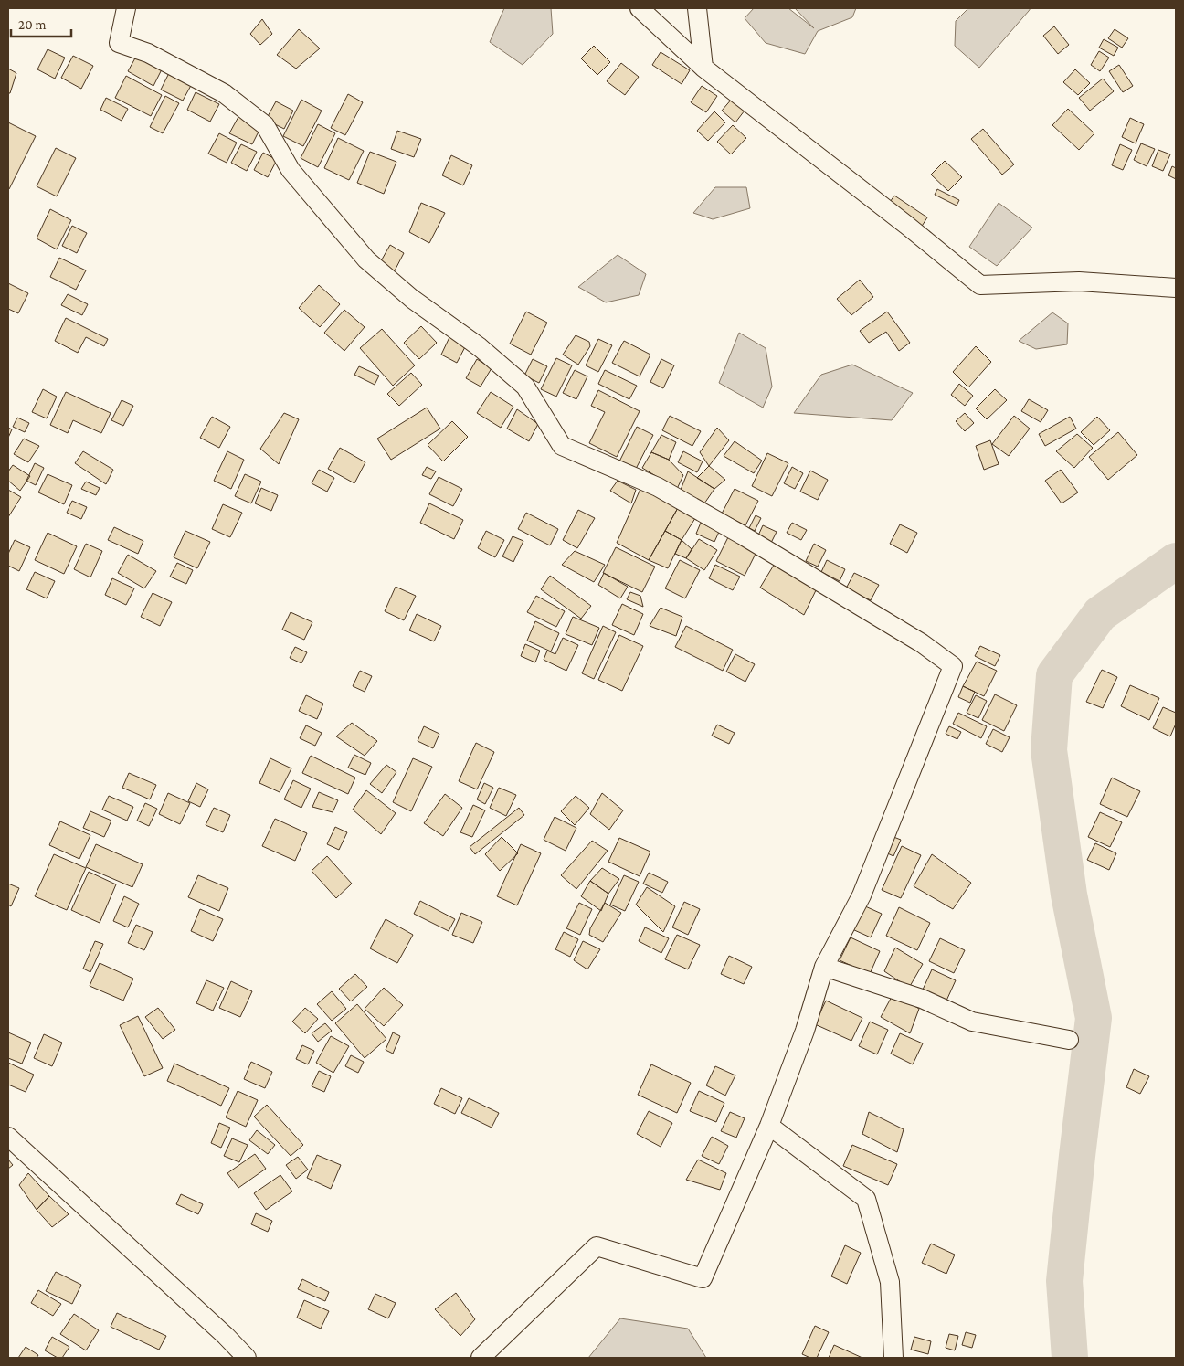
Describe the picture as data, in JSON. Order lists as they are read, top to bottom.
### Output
{
  "scale_bar": "20 m"
}
